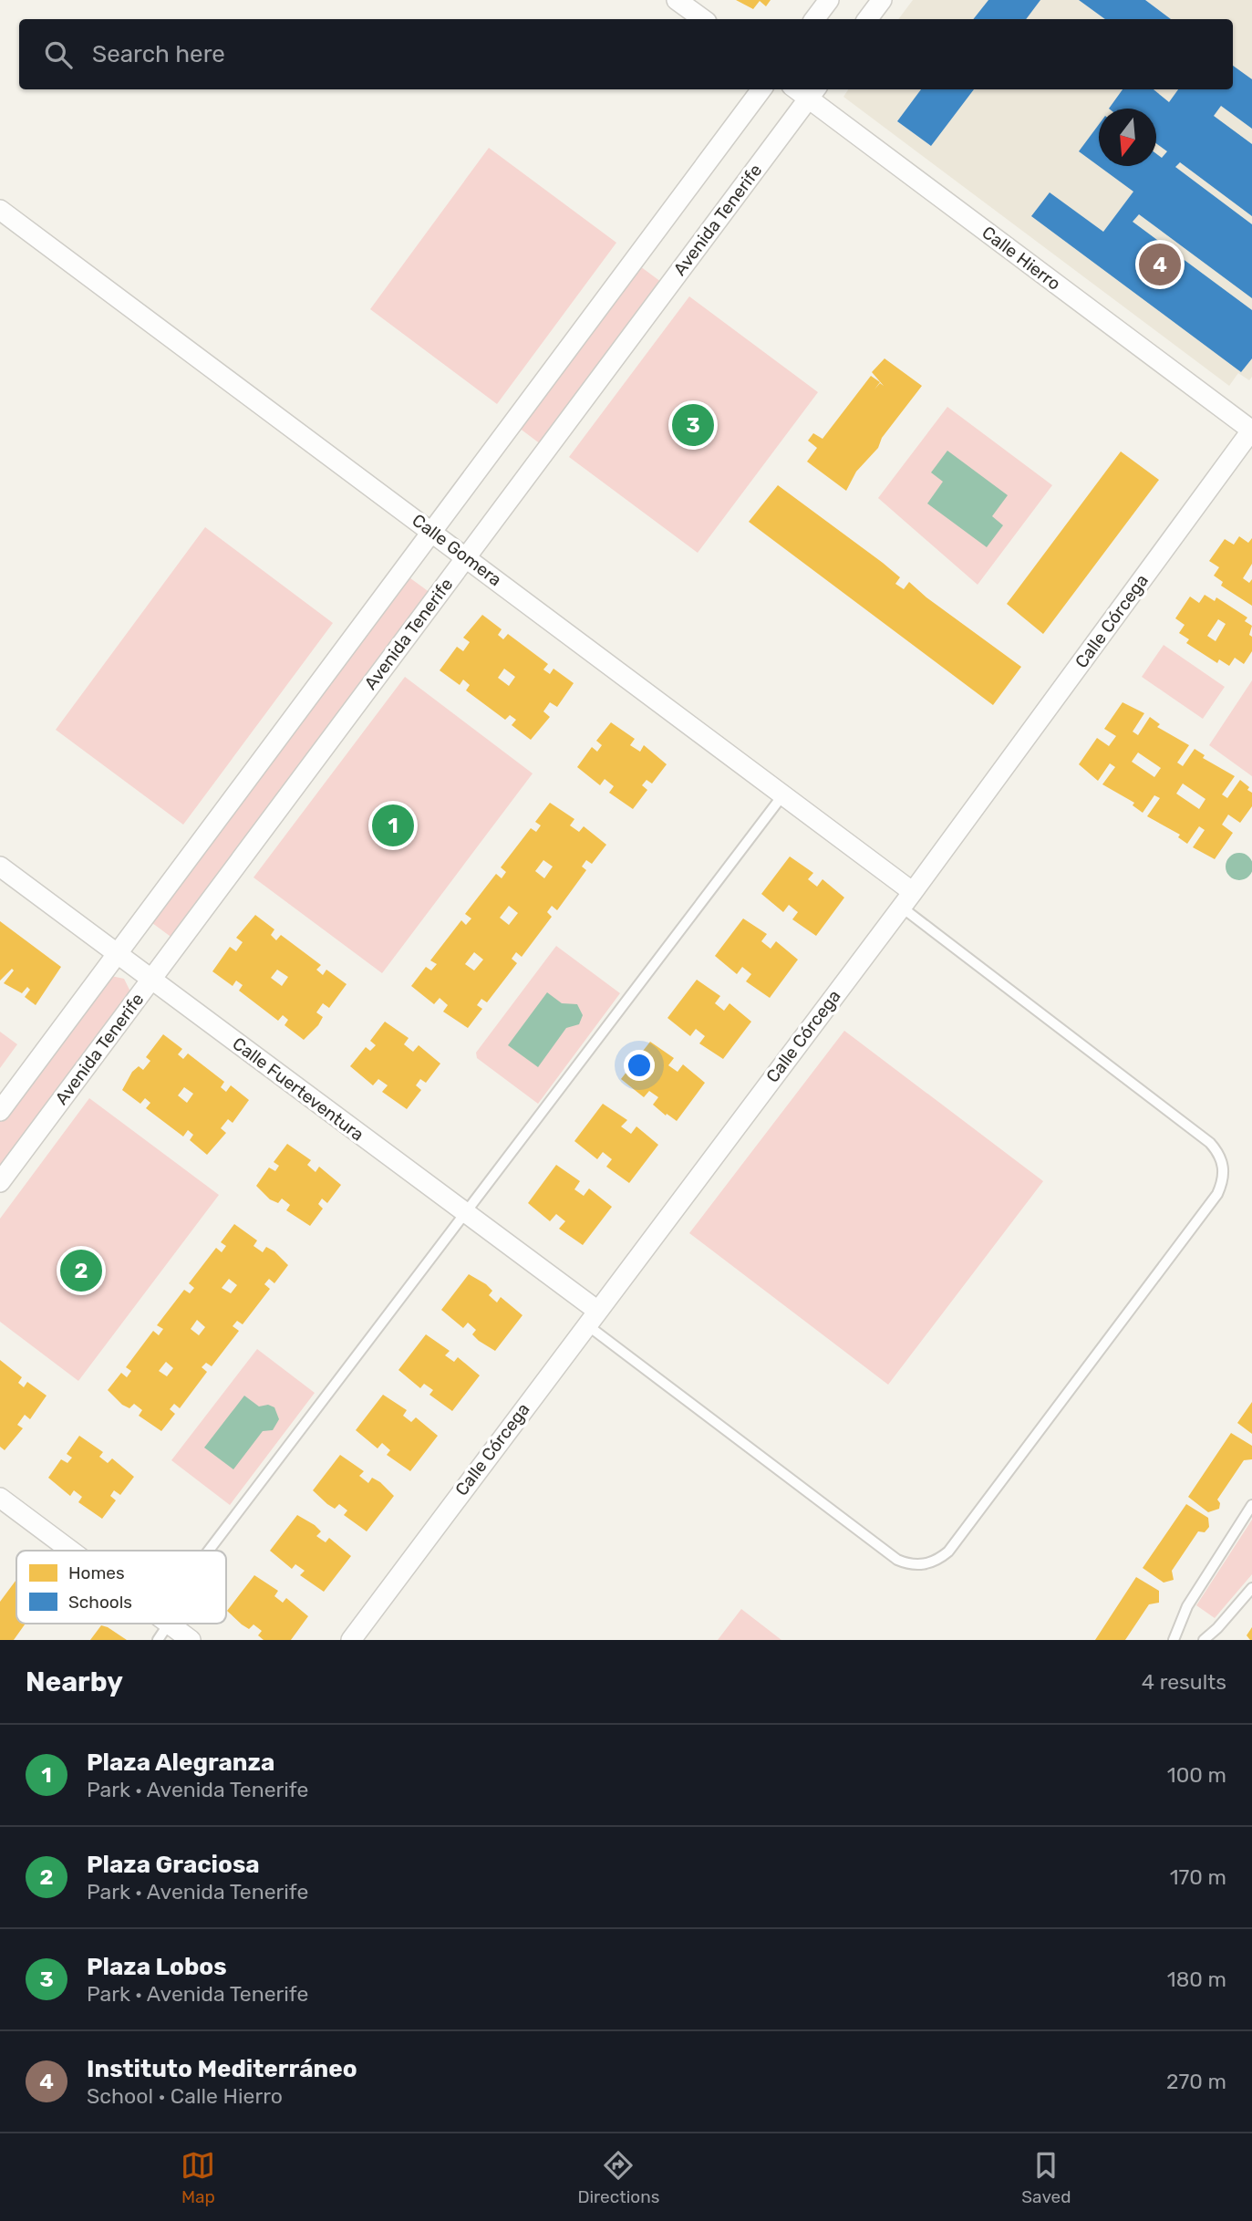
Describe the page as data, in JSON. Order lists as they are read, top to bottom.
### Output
{
  "streets": {
    "street": [
      "Avenida Tenerife",
      "Calle Hierro",
      "Calle Gomera",
      "Calle Córcega",
      "Calle Fuerteventura"
    ]
  },
  "crossings": [
    ["Avenida Tenerife", "Calle Hierro"],
    ["Avenida Tenerife", "Calle Gomera"],
    ["Avenida Tenerife", "Calle Fuerteventura"],
    ["Calle Hierro", "Calle Córcega"],
    ["Calle Gomera", "Calle Córcega"],
    ["Calle Córcega", "Calle Fuerteventura"]
  ],
  "legend": ["Homes", "Schools"],
  "north": "bottom",
  "page": {
    "search": "Search here",
    "pins": [
      "4",
      "3",
      "1",
      "2"
    ],
    "heading": ["Nearby", "4 results"],
    "list": [
      {
        "mark": "1",
        "name": "Plaza Alegranza",
        "note": "Park · Avenida Tenerife",
        "value": "100 m"
      },
      {
        "mark": "2",
        "name": "Plaza Graciosa",
        "note": "Park · Avenida Tenerife",
        "value": "170 m"
      },
      {
        "mark": "3",
        "name": "Plaza Lobos",
        "note": "Park · Avenida Tenerife",
        "value": "180 m"
      },
      {
        "mark": "4",
        "name": "Instituto Mediterráneo",
        "note": "School · Calle Hierro",
        "value": "270 m"
      }
    ],
    "nav": ["Map", "Directions", "Saved"]
  }
}
